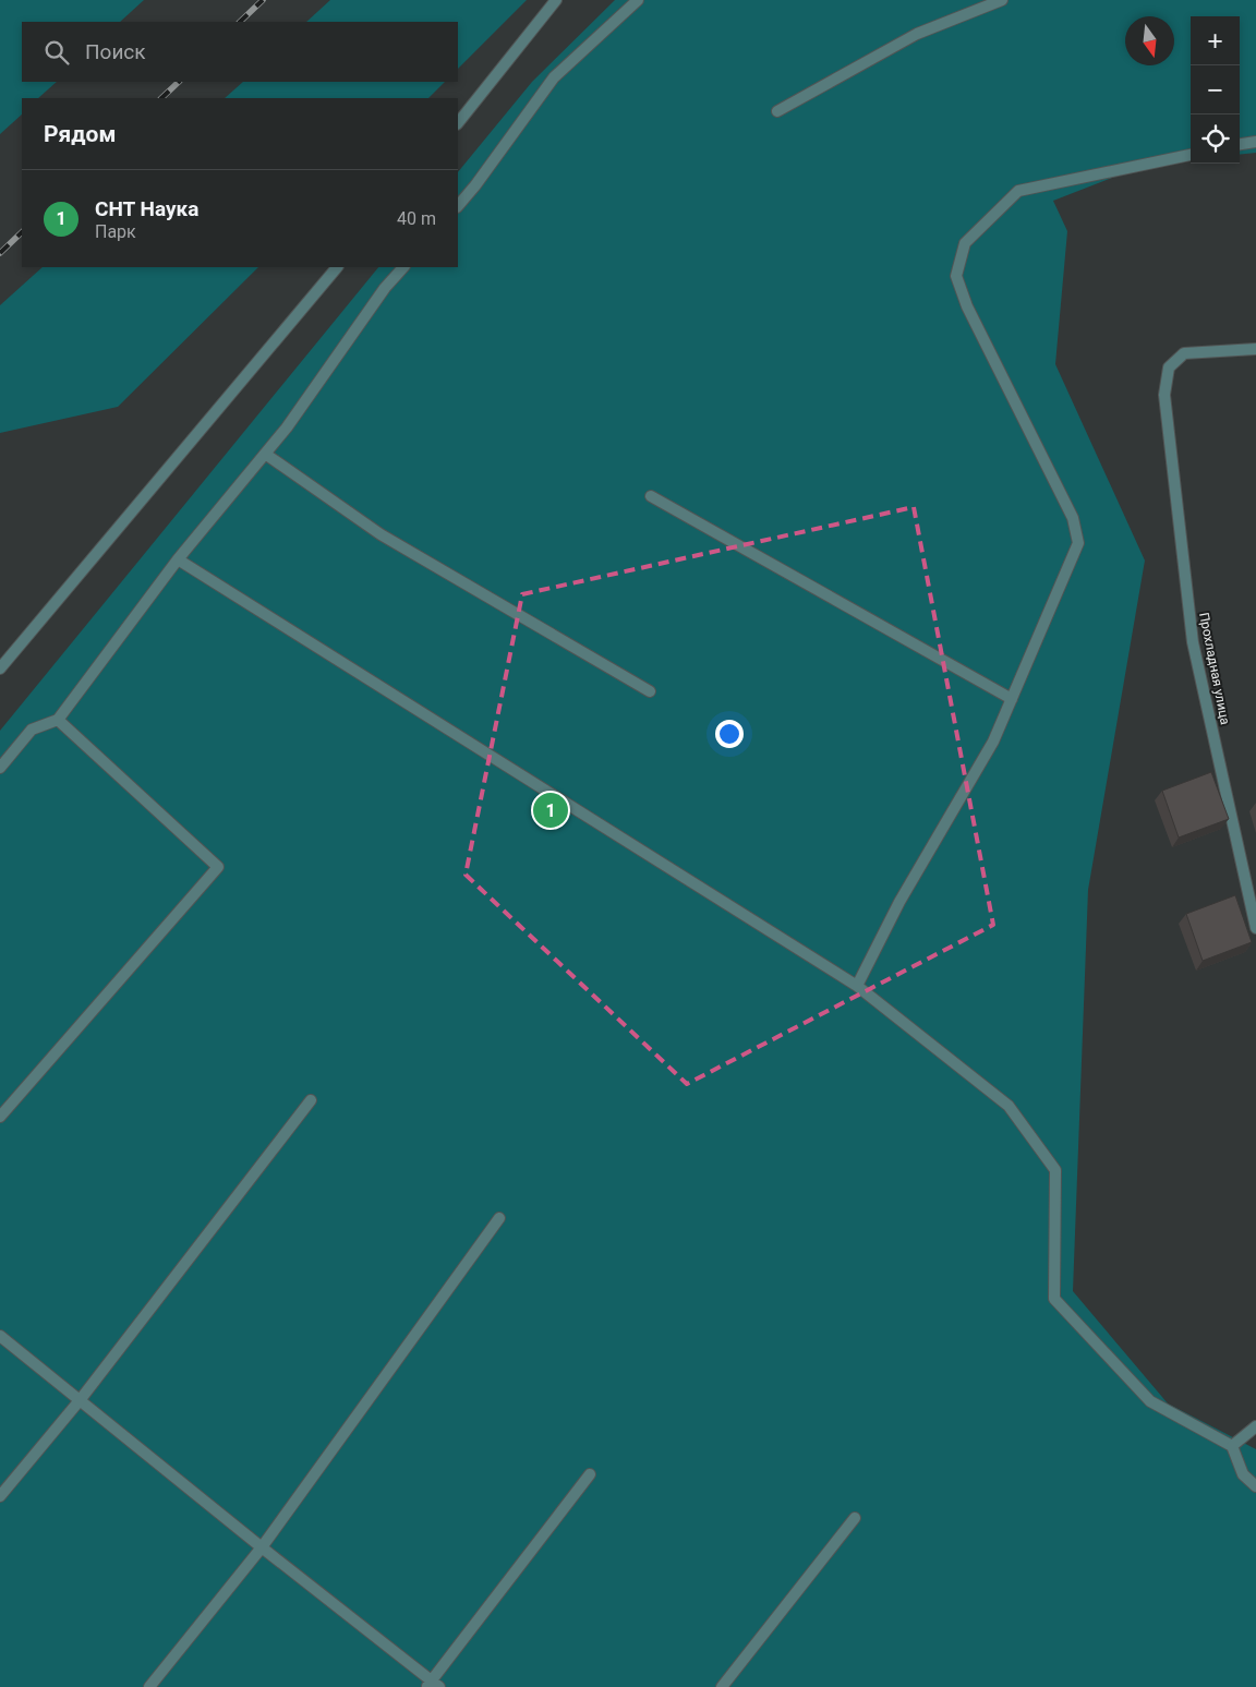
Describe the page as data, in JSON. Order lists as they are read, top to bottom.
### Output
{
  "streets": {
    "street": ["Прохладная улица"]
  },
  "north": "bottom",
  "page": {
    "map_buttons": ["+", "−"],
    "search": "Поиск",
    "heading": "Рядом",
    "list": [
      {
        "mark": "1",
        "name": "СНТ Наука",
        "note": "Парк",
        "value": "40 m"
      }
    ],
    "pins": "1"
  }
}
